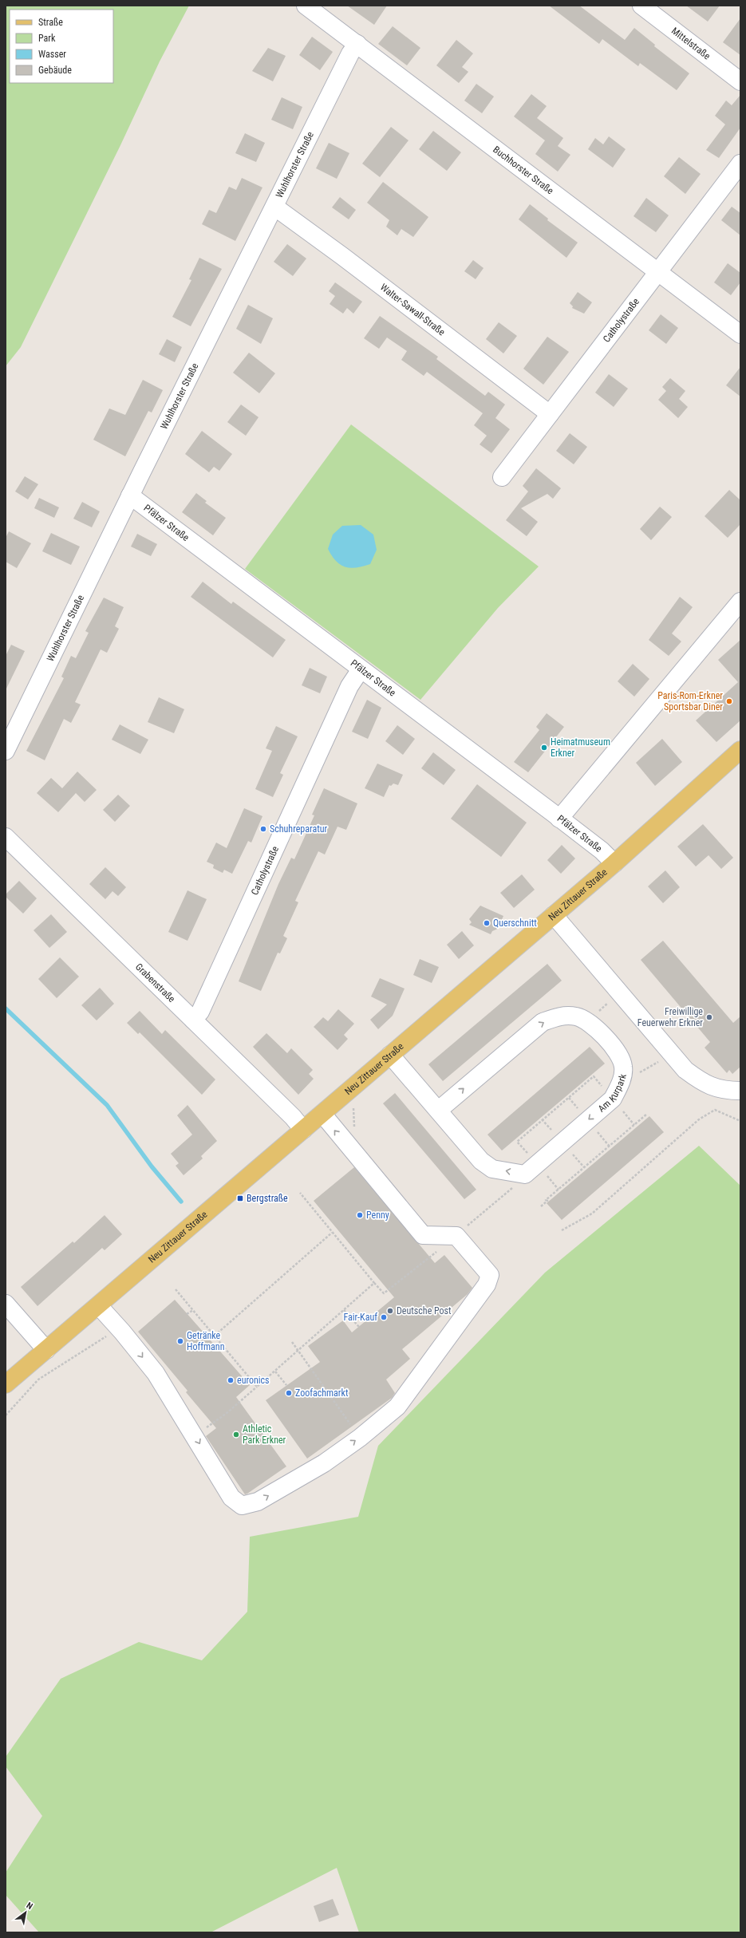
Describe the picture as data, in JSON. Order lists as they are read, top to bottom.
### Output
{
  "streets": {
    "main road": ["Neu Zittauer Straße"],
    "street": [
      "Mittelstraße",
      "Wuhlhorster Straße",
      "Buchhorster Straße",
      "Walter-Sawall-Straße",
      "Catholystraße",
      "Pfälzer Straße",
      "Grabenstraße",
      "Am Kurpark"
    ]
  },
  "crossings": [
    ["Wuhlhorster Straße", "Buchhorster Straße"],
    ["Wuhlhorster Straße", "Walter-Sawall-Straße"],
    ["Wuhlhorster Straße", "Pfälzer Straße"],
    ["Buchhorster Straße", "Catholystraße"],
    ["Walter-Sawall-Straße", "Catholystraße"],
    ["Catholystraße", "Pfälzer Straße"],
    ["Catholystraße", "Grabenstraße"],
    ["Pfälzer Straße", "Neu Zittauer Straße"],
    ["Neu Zittauer Straße", "Grabenstraße"],
    ["Neu Zittauer Straße", "Am Kurpark"]
  ],
  "places": {
    "other": [
      "Paris-Rom-Erkner Sportsbar Diner",
      "Heimatmuseum Erkner",
      "Schuhreparatur",
      "Querschnitt",
      "Freiwillige Feuerwehr Erkner",
      "Penny",
      "Deutsche Post",
      "Fair-Kauf",
      "Getränke Hoffmann",
      "euronics",
      "Zoofachmarkt",
      "Athletic Park Erkner"
    ],
    "transit": ["Bergstraße"]
  },
  "legend": [
    "Straße",
    "Park",
    "Wasser",
    "Gebäude"
  ],
  "north": "top right"
}
